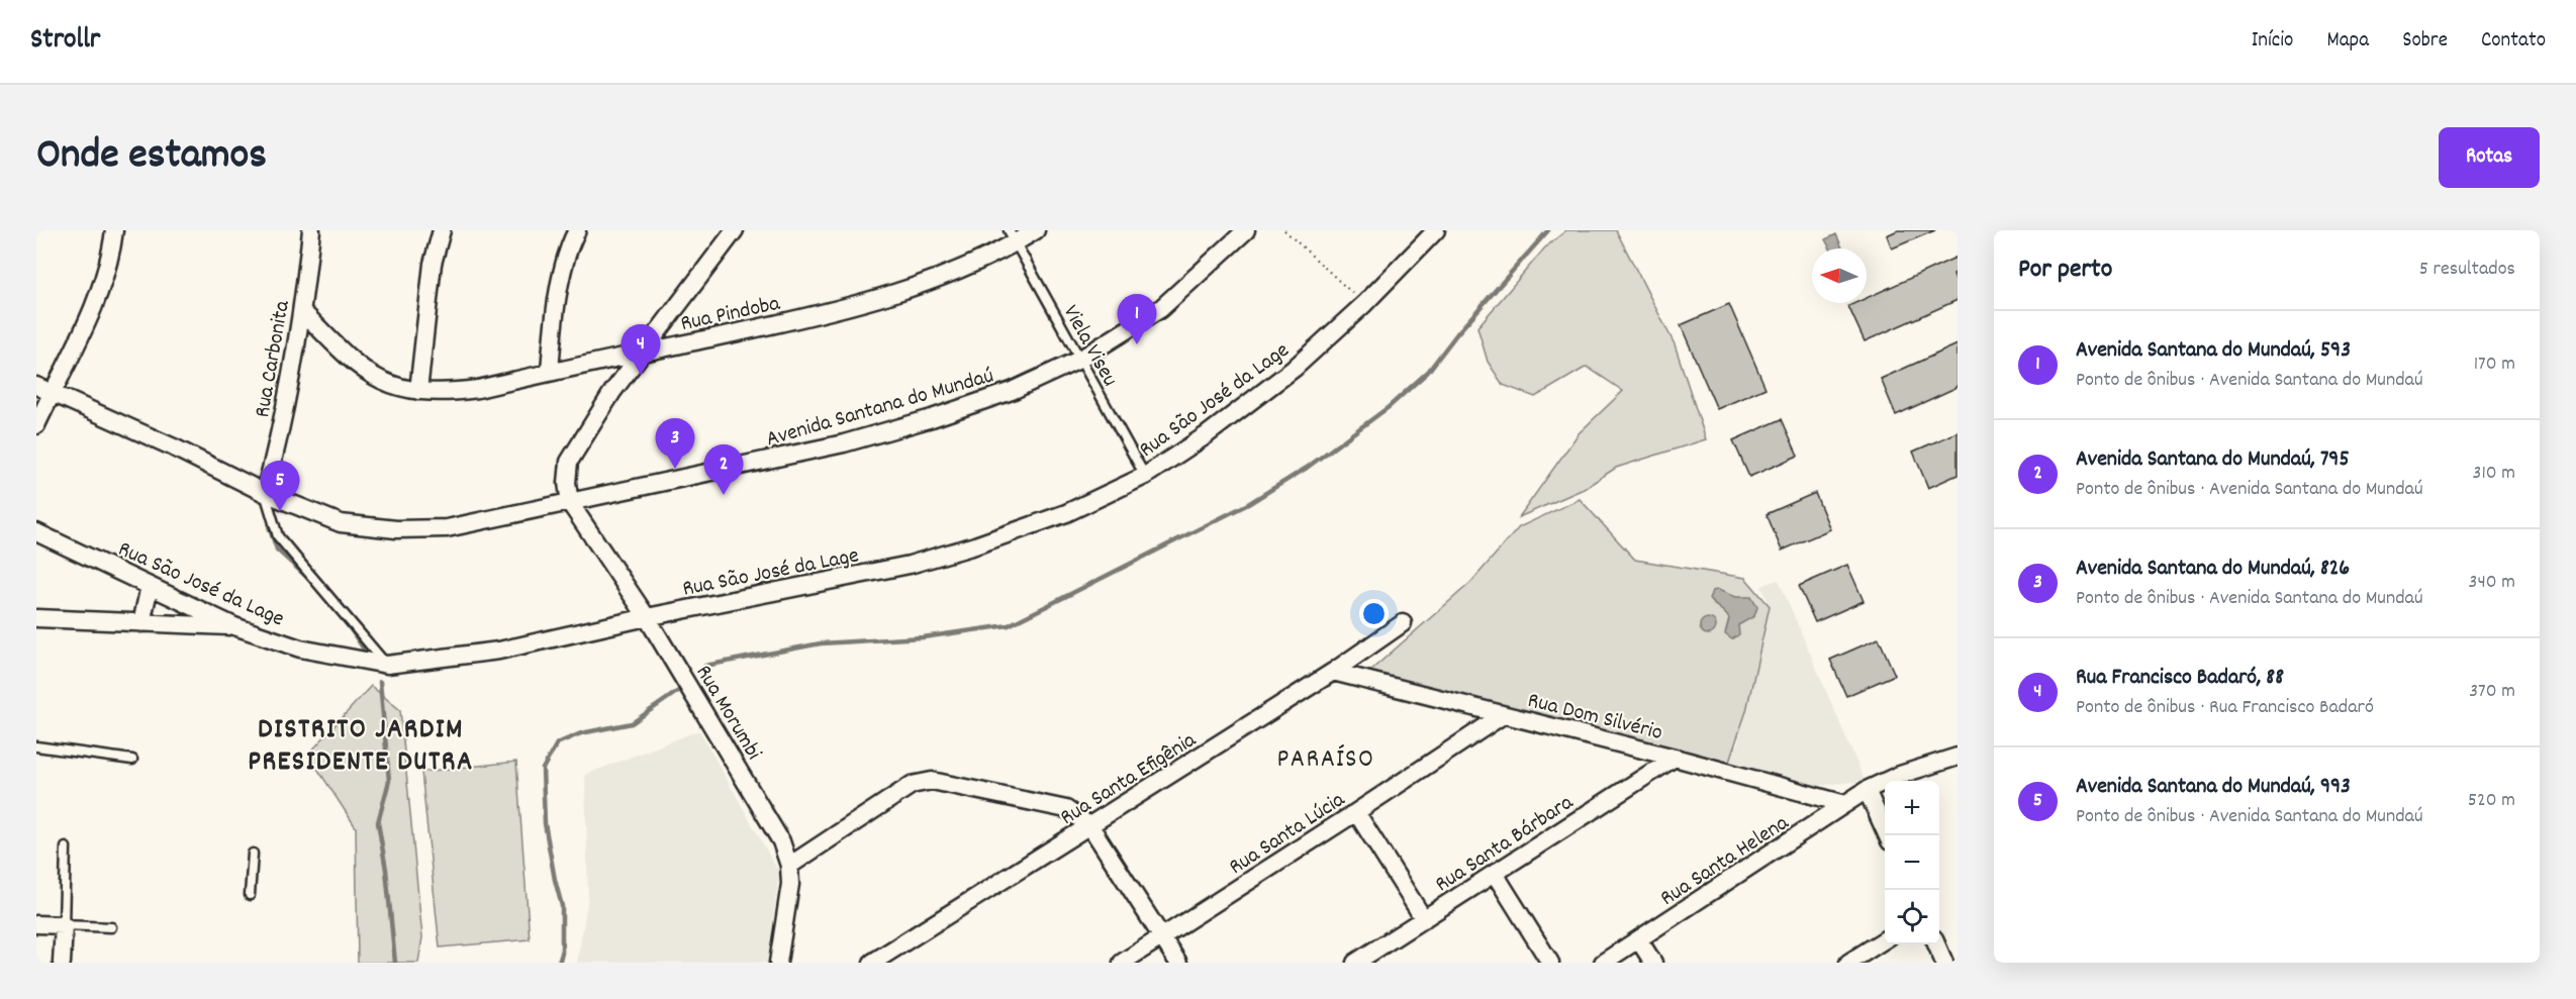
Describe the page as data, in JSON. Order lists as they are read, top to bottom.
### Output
{
  "streets": {
    "street": [
      "Rua Pindoba",
      "Rua Carbonita",
      "Rua São José da Lage",
      "Avenida Santana do Mundaú",
      "Rua Morumbi",
      "Rua Dom Silvério",
      "Rua Santa Efigênia",
      "Rua Santa Lúcia",
      "Rua Santa Bárbara",
      "Rua Santa Helena"
    ],
    "lane": ["Viela Viseu"]
  },
  "crossings": [
    ["Rua Pindoba", "Viela Viseu"],
    ["Rua Pindoba", "Rua Carbonita"],
    ["Viela Viseu", "Rua São José da Lage"],
    ["Viela Viseu", "Avenida Santana do Mundaú"],
    ["Rua Carbonita", "Avenida Santana do Mundaú"],
    ["Rua São José da Lage", "Rua Morumbi"],
    ["Avenida Santana do Mundaú", "Rua Morumbi"],
    ["Rua Dom Silvério", "Rua Santa Efigênia"],
    ["Rua Dom Silvério", "Rua Santa Lúcia"],
    ["Rua Dom Silvério", "Rua Santa Bárbara"],
    ["Rua Dom Silvério", "Rua Santa Helena"]
  ],
  "districts": ["DISTRITO JARDIM PRESIDENTE DUTRA", "PARAÍSO"],
  "north": "left",
  "page": {
    "header": "Strollr",
    "nav": [
      "Início",
      "Mapa",
      "Sobre",
      "Contato"
    ],
    "title": "Onde estamos",
    "buttons": "Rotas",
    "heading": ["Por perto", "5 resultados"],
    "pins": [
      "1",
      "4",
      "3",
      "2",
      "5"
    ],
    "list": [
      {
        "mark": "1",
        "name": "Avenida Santana do Mundaú, 593",
        "note": "Ponto de ônibus · Avenida Santana do Mundaú",
        "value": "170 m"
      },
      {
        "mark": "2",
        "name": "Avenida Santana do Mundaú, 795",
        "note": "Ponto de ônibus · Avenida Santana do Mundaú",
        "value": "310 m"
      },
      {
        "mark": "3",
        "name": "Avenida Santana do Mundaú, 826",
        "note": "Ponto de ônibus · Avenida Santana do Mundaú",
        "value": "340 m"
      },
      {
        "mark": "4",
        "name": "Rua Francisco Badaró, 88",
        "note": "Ponto de ônibus · Rua Francisco Badaró",
        "value": "370 m"
      },
      {
        "mark": "5",
        "name": "Avenida Santana do Mundaú, 993",
        "note": "Ponto de ônibus · Avenida Santana do Mundaú",
        "value": "520 m"
      }
    ],
    "map_buttons": ["+", "−"]
  }
}
